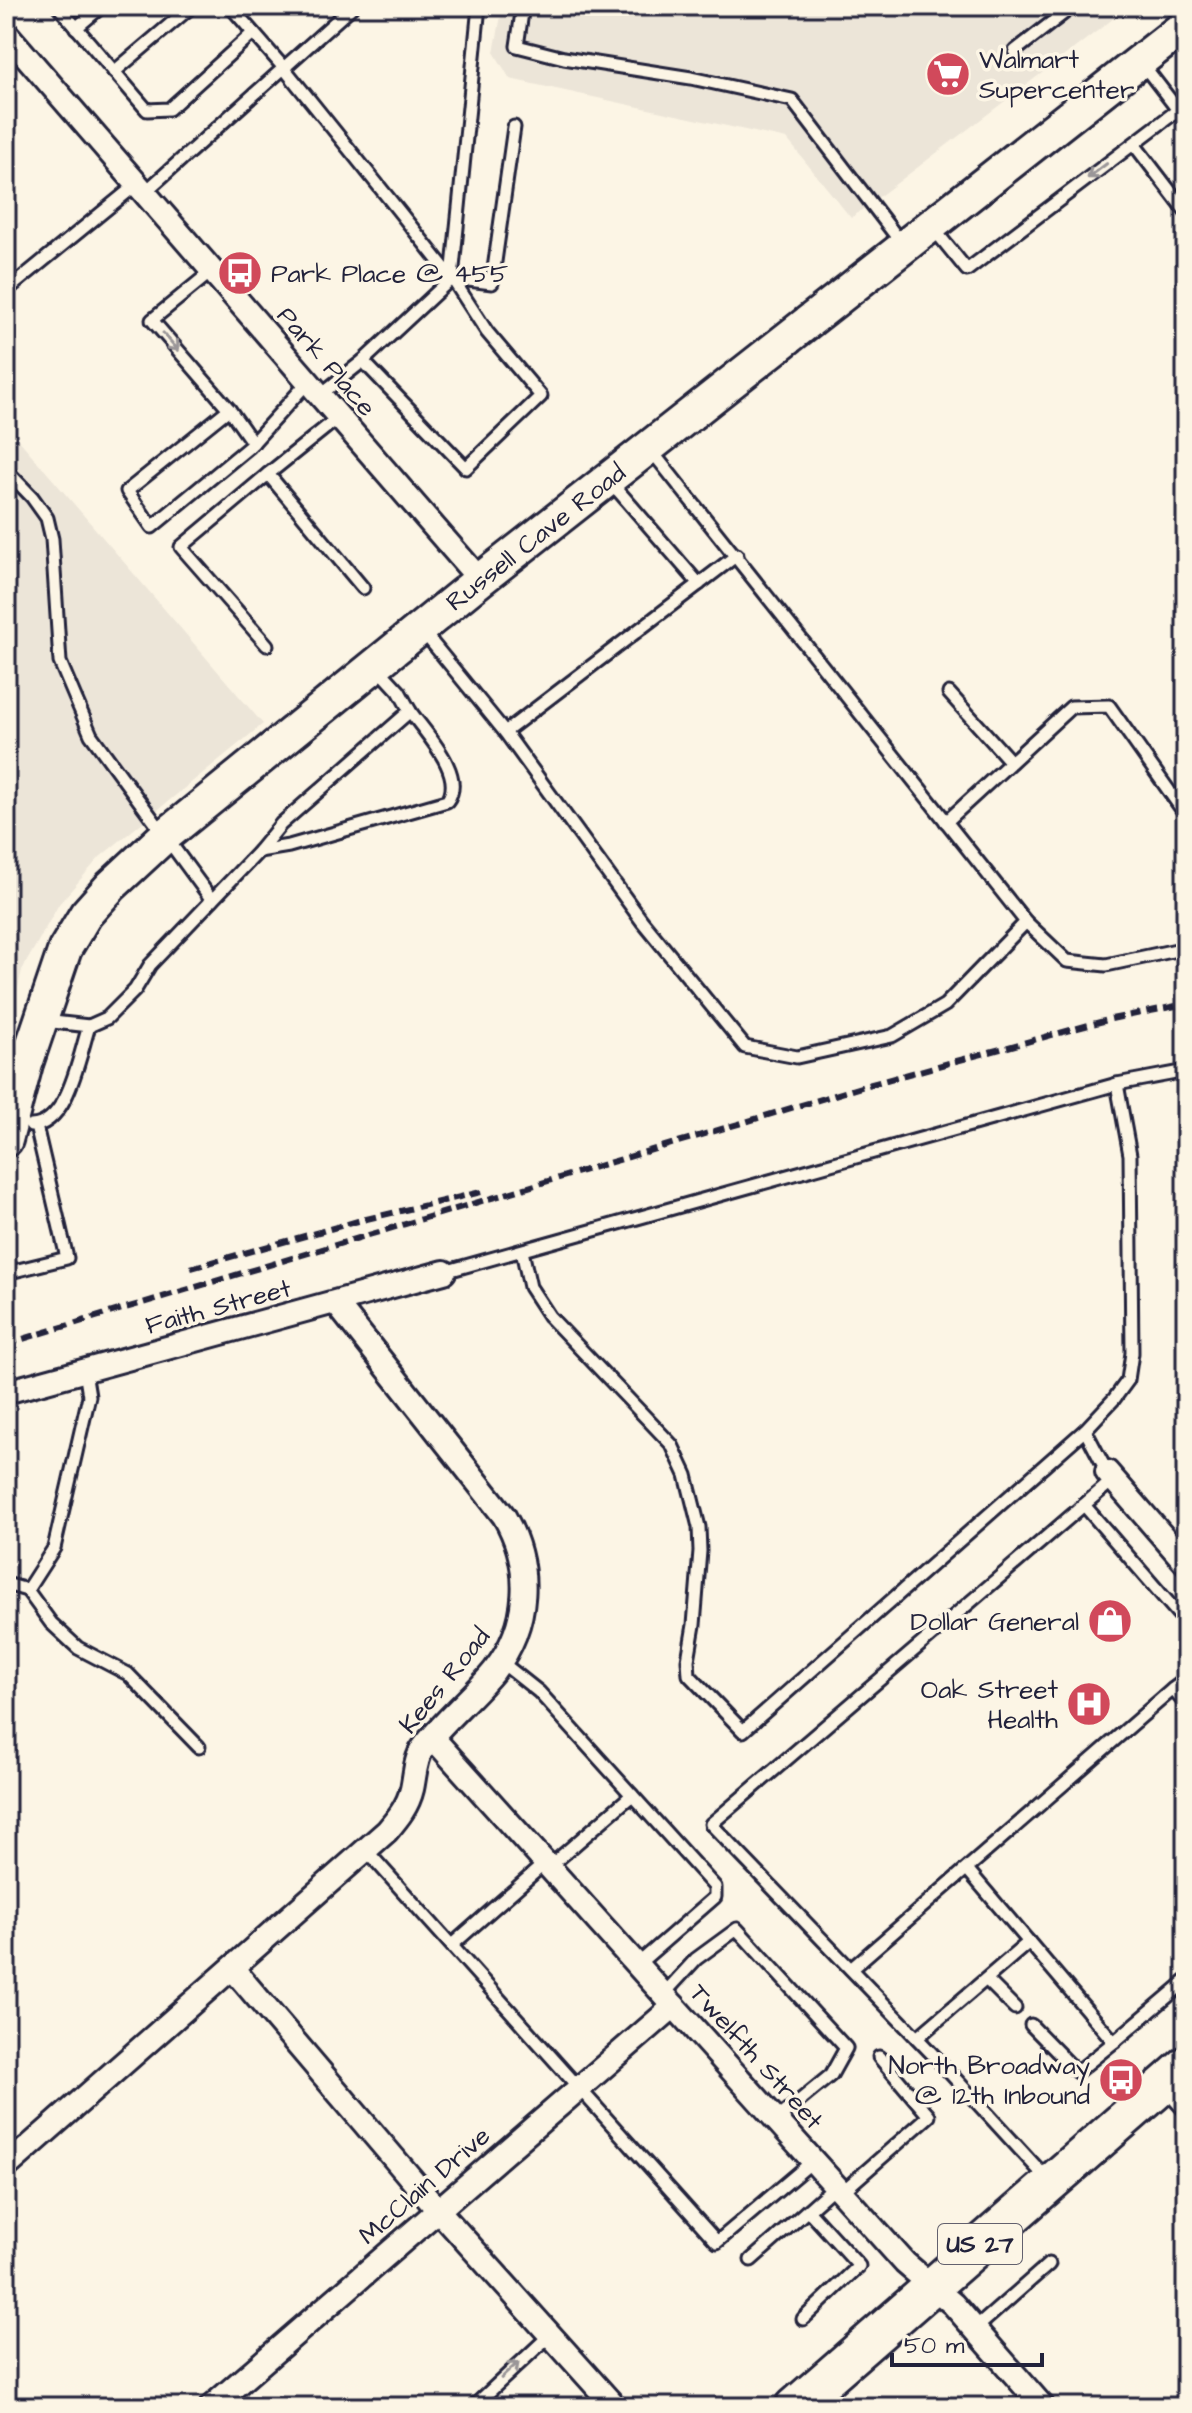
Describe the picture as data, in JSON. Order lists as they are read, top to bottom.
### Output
{
  "streets": {
    "main road": ["US 27"],
    "street": [
      "Park Place",
      "Russell Cave Road",
      "Faith Street",
      "Kees Road",
      "Twelfth Street",
      "McClain Drive"
    ]
  },
  "crossings": [
    ["Park Place", "Russell Cave Road"],
    ["Faith Street", "Kees Road"],
    ["Kees Road", "Twelfth Street"],
    ["Twelfth Street", "McClain Drive"],
    ["Twelfth Street", "US 27"]
  ],
  "places": {
    "supermarket": ["Walmart Supercenter"],
    "bus stop": ["Park Place @ 455", "North Broadway @ 12th Inbound"],
    "shop": ["Dollar General"],
    "hospital": ["Oak Street Health"]
  },
  "scale_bar": "50 m"
}
